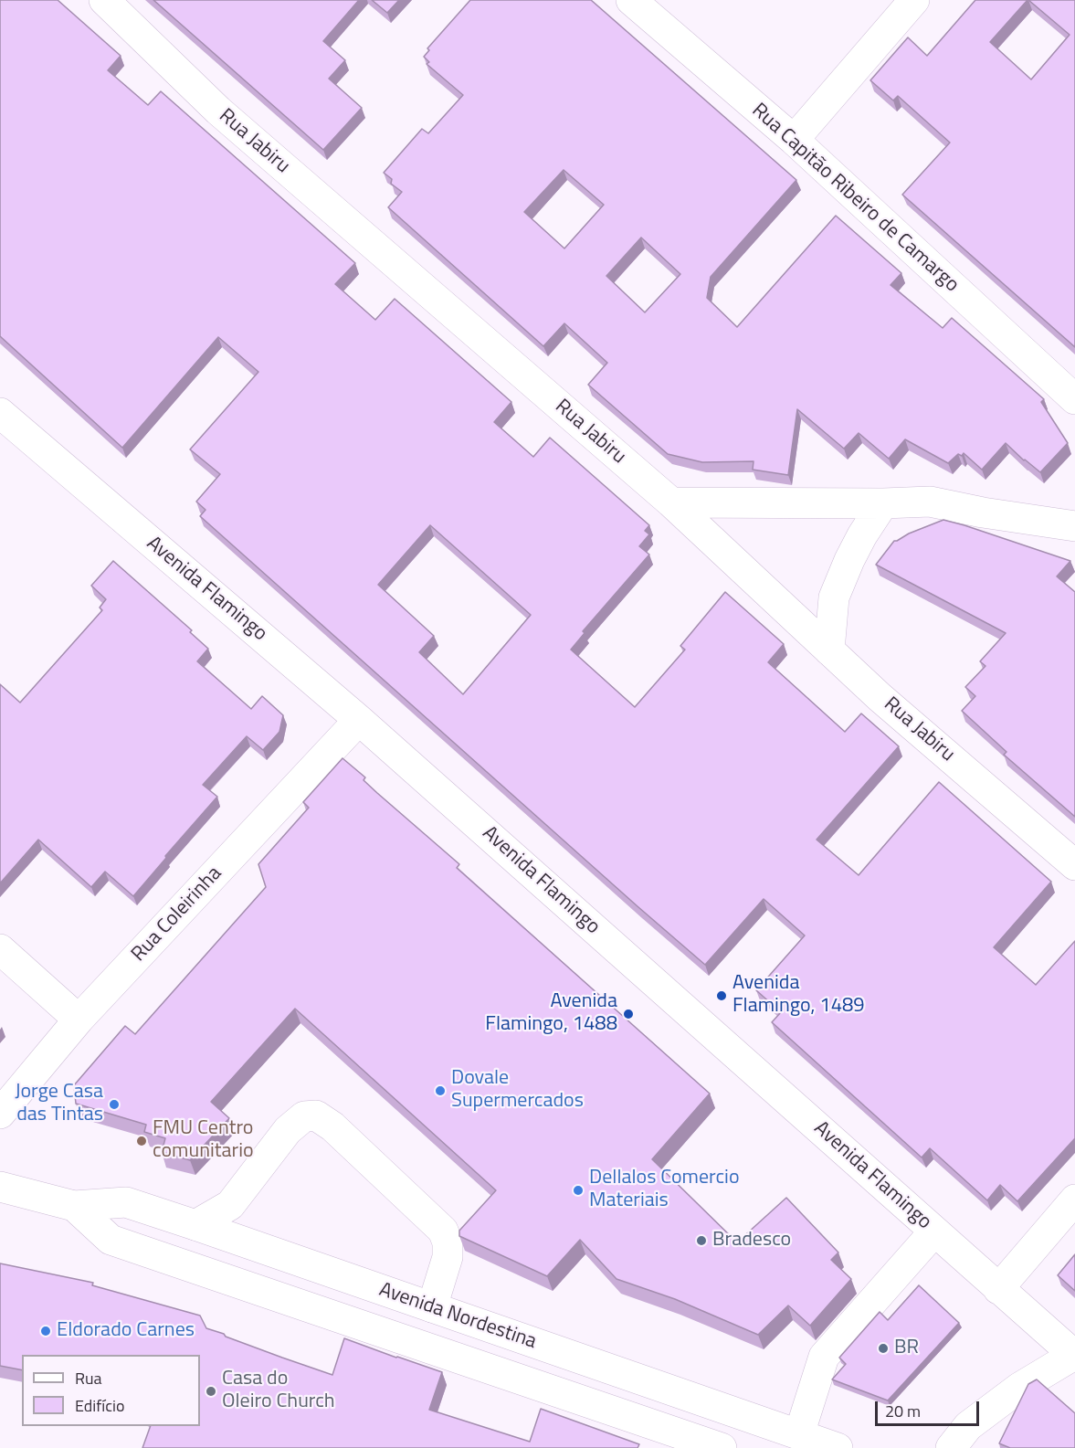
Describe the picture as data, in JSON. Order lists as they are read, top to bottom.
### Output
{
  "streets": {
    "street": [
      "Rua Jabiru",
      "Rua Capitão Ribeiro de Camargo",
      "Avenida Flamingo",
      "Rua Coleirinha",
      "Avenida Nordestina"
    ]
  },
  "crossings": [
    ["Avenida Flamingo", "Rua Coleirinha"]
  ],
  "places": [
    "Avenida Flamingo, 1489",
    "Avenida Flamingo, 1488",
    "Dovale Supermercados",
    "Jorge Casa das Tintas",
    "FMU Centro comunitario",
    "Dellalos Comercio Materiais",
    "Bradesco",
    "Eldorado Carnes",
    "BR",
    "Casa do Oleiro Church"
  ],
  "legend": ["Rua", "Edifício"],
  "scale_bar": "20 m"
}
